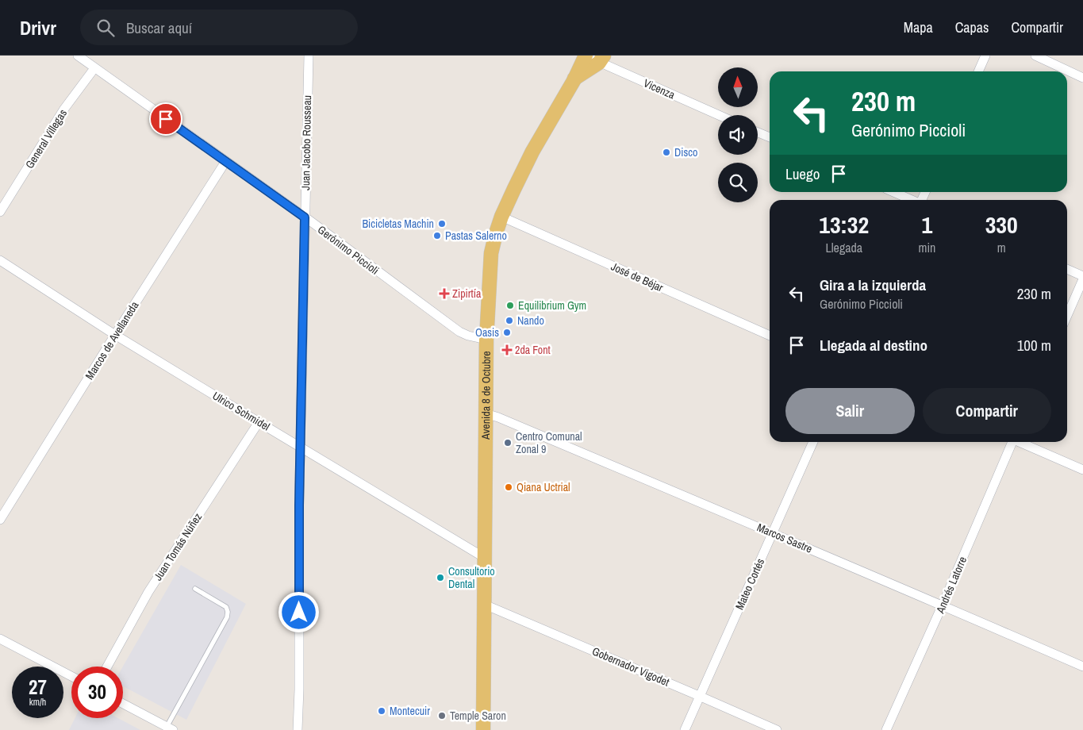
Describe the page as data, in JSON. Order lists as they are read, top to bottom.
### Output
{
  "streets": {
    "main road": ["Avenida 8 de Octubre"],
    "street": [
      "Vicenza",
      "General Villegas",
      "Juan Jacobo Rousseau",
      "Gerónimo Piccioli",
      "José de Béjar",
      "Marcos de Avellaneda",
      "Ulrico Schmidel",
      "Marcos Sastre",
      "Juan Tomás Núñez",
      "Mateo Cortés",
      "Andrés Latorre",
      "Gobernador Vigodet"
    ]
  },
  "crossings": [
    ["Vicenza", "Avenida 8 de Octubre"],
    ["General Villegas", "Gerónimo Piccioli"],
    ["Juan Jacobo Rousseau", "Gerónimo Piccioli"],
    ["Juan Jacobo Rousseau", "Ulrico Schmidel"],
    ["Gerónimo Piccioli", "Marcos de Avellaneda"],
    ["Gerónimo Piccioli", "Avenida 8 de Octubre"],
    ["José de Béjar", "Avenida 8 de Octubre"],
    ["Marcos de Avellaneda", "Ulrico Schmidel"],
    ["Avenida 8 de Octubre", "Ulrico Schmidel"],
    ["Avenida 8 de Octubre", "Marcos Sastre"],
    ["Avenida 8 de Octubre", "Gobernador Vigodet"],
    ["Ulrico Schmidel", "Juan Tomás Núñez"],
    ["Marcos Sastre", "Mateo Cortés"],
    ["Marcos Sastre", "Andrés Latorre"],
    ["Mateo Cortés", "Gobernador Vigodet"]
  ],
  "places": {
    "other": [
      "Disco",
      "Bicicletas Machin",
      "Pastas Salerno",
      "Equilibrium Gym",
      "Nando",
      "Oasis",
      "Centro Comunal Zonal 9",
      "Qiana Uctrial",
      "Consultorio Dental",
      "Montecuir",
      "Temple Saron"
    ],
    "health": ["Zipirtía", "2da Font"]
  },
  "north": "top",
  "page": {
    "header": "Drivr",
    "search": "Buscar aquí",
    "nav": ["Mapa", "Capas", "Compartir"],
    "turn": ["230 m", "Gerónimo Piccioli"],
    "then": "Luego",
    "eta": [
      "13:32",
      "Llegada",
      "1",
      "min",
      "330",
      "m"
    ],
    "list": [
      {
        "name": "Gira a la izquierda",
        "note": "Gerónimo Piccioli",
        "value": "230 m"
      },
      {
        "name": "Llegada al destino",
        "value": "100 m"
      }
    ],
    "buttons": ["Salir", "Compartir"],
    "speed": "27 km/h",
    "limit": "30"
  }
}
